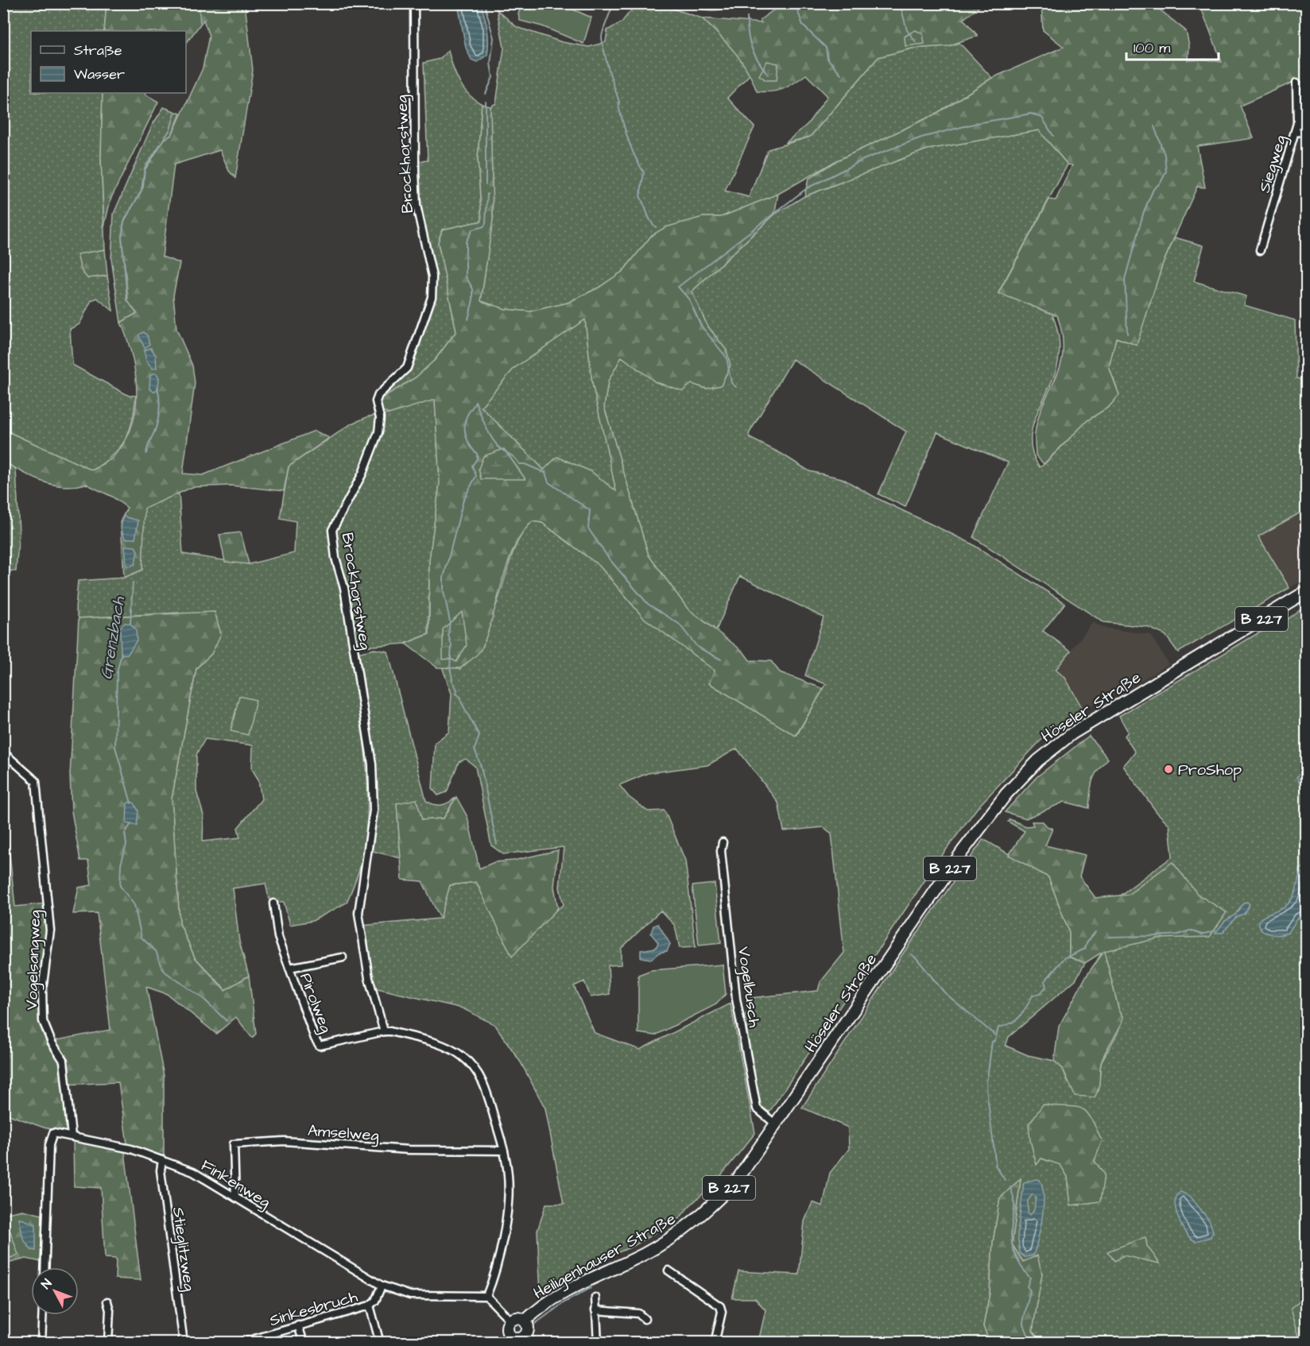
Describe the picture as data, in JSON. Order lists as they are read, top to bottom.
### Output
{
  "streets": {
    "main road": ["B 227", "Höseler Straße", "Heiligenhauser Straße"],
    "street": [
      "Brockhorstweg",
      "Siegweg",
      "Vogelsangweg",
      "Vogelbusch",
      "Pirolweg",
      "Amselweg",
      "Finkenweg",
      "Stieglitzweg",
      "Sinkesbruch"
    ]
  },
  "crossings": [
    ["Brockhorstweg", "Pirolweg"],
    ["Höseler Straße", "Heiligenhauser Straße"],
    ["Vogelsangweg", "Finkenweg"],
    ["Vogelbusch", "Heiligenhauser Straße"],
    ["Amselweg", "Finkenweg"],
    ["Finkenweg", "Stieglitzweg"],
    ["Finkenweg", "Sinkesbruch"]
  ],
  "water": ["Grenzbach"],
  "places": ["ProShop"],
  "legend": ["Straße", "Wasser"],
  "scale_bar": "100 m",
  "north": "top left"
}
